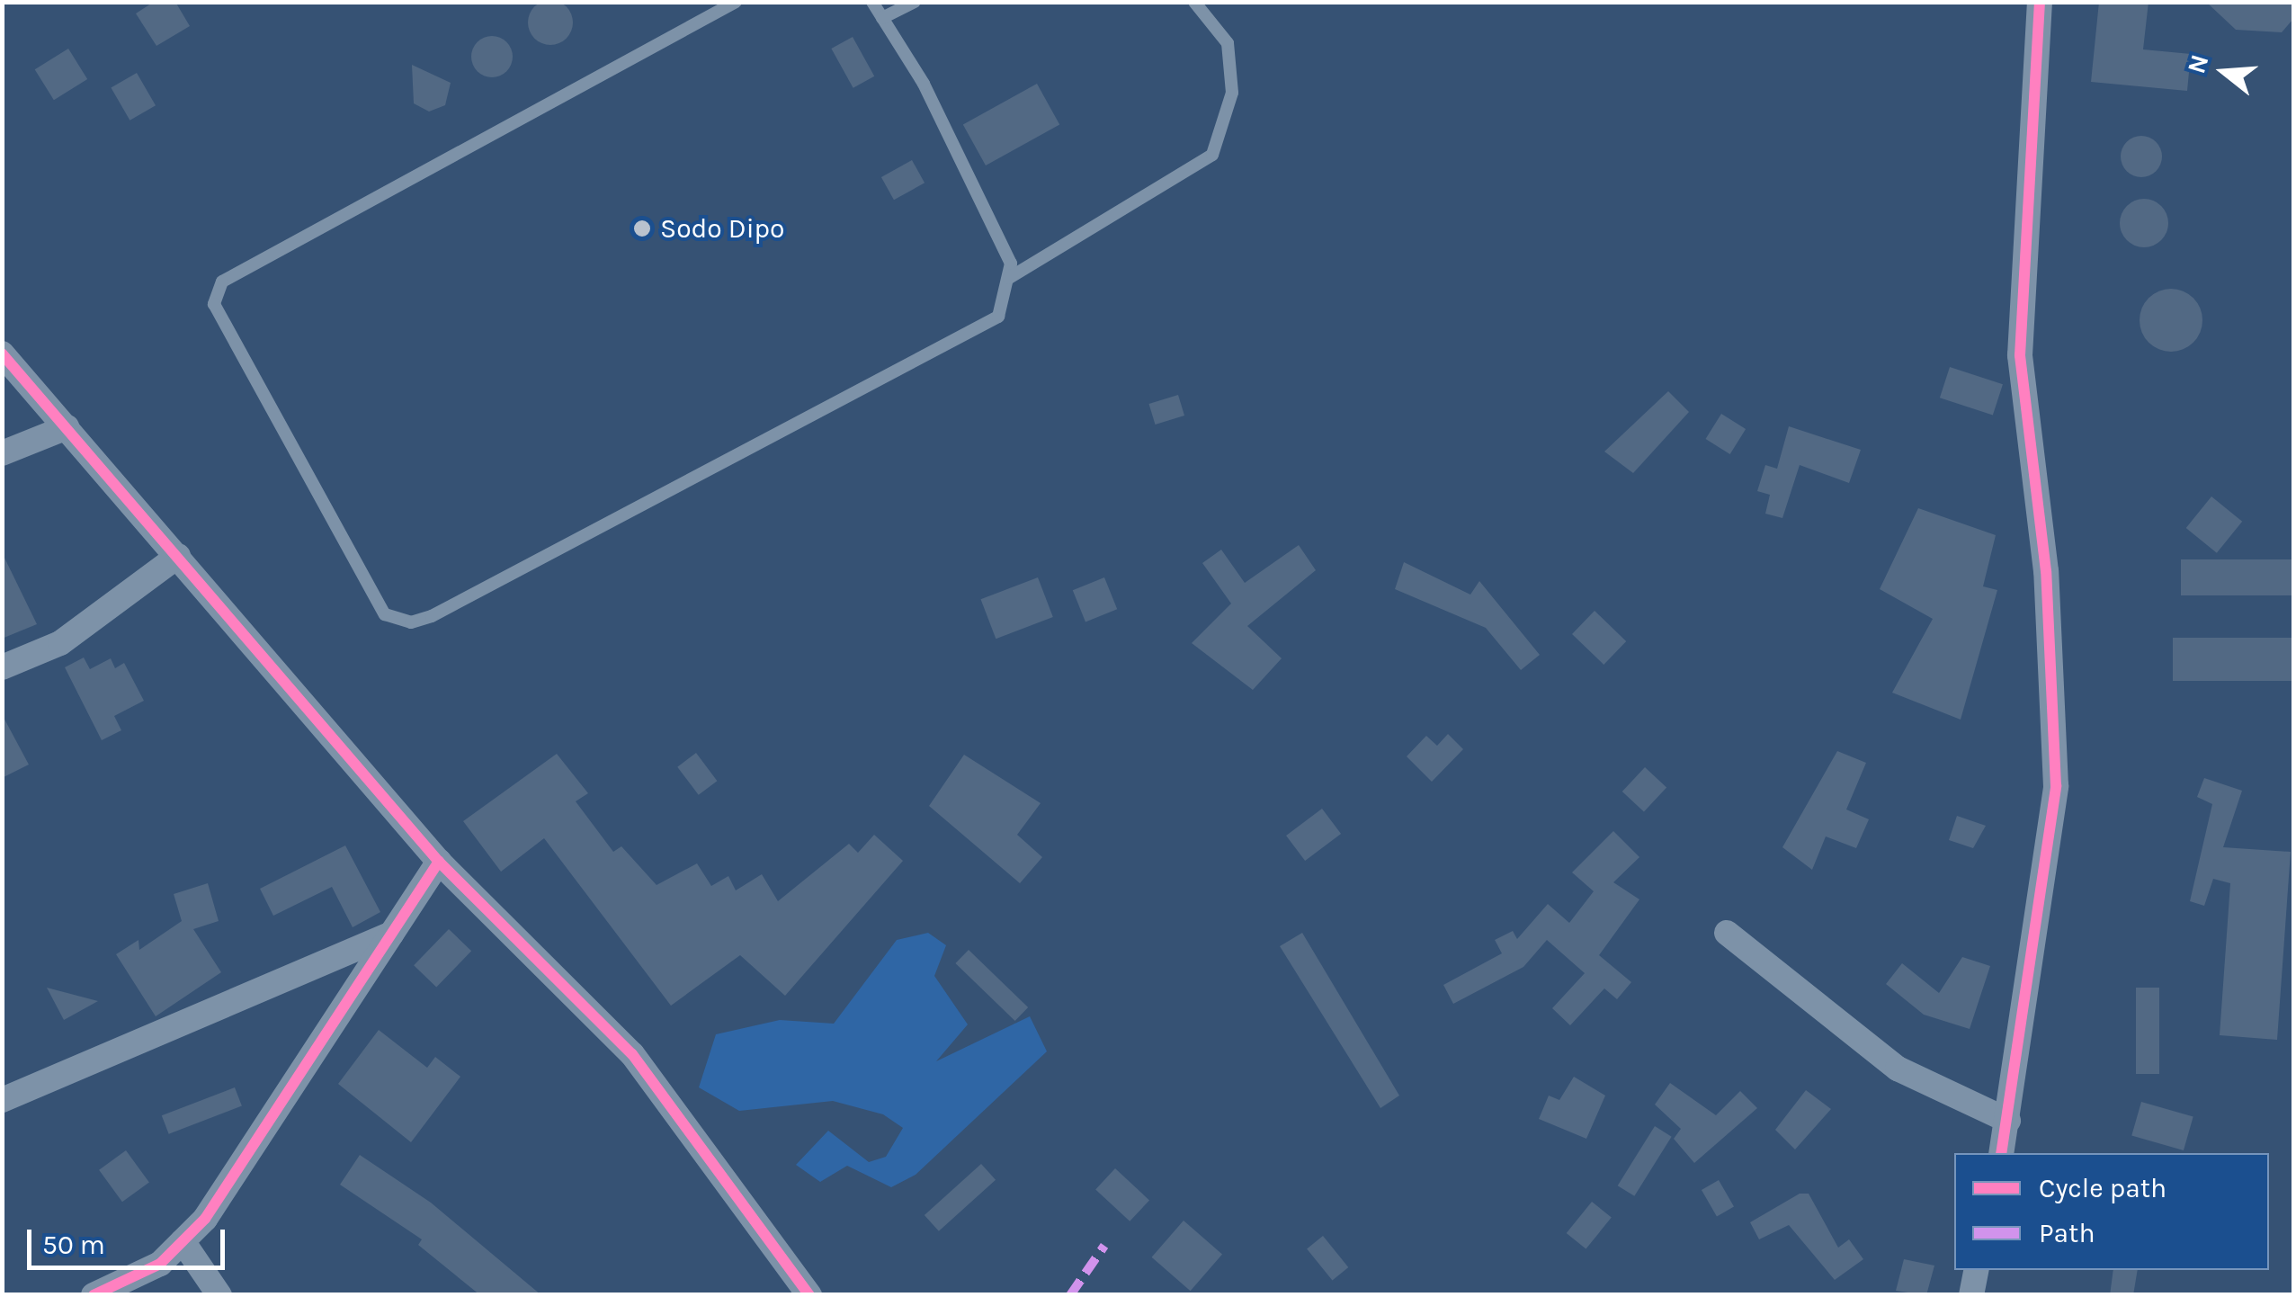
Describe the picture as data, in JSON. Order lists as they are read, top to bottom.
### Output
{
  "places": ["Sodo Dipo"],
  "legend": ["Cycle path", "Path"],
  "scale_bar": "50 m",
  "north": "left"
}
